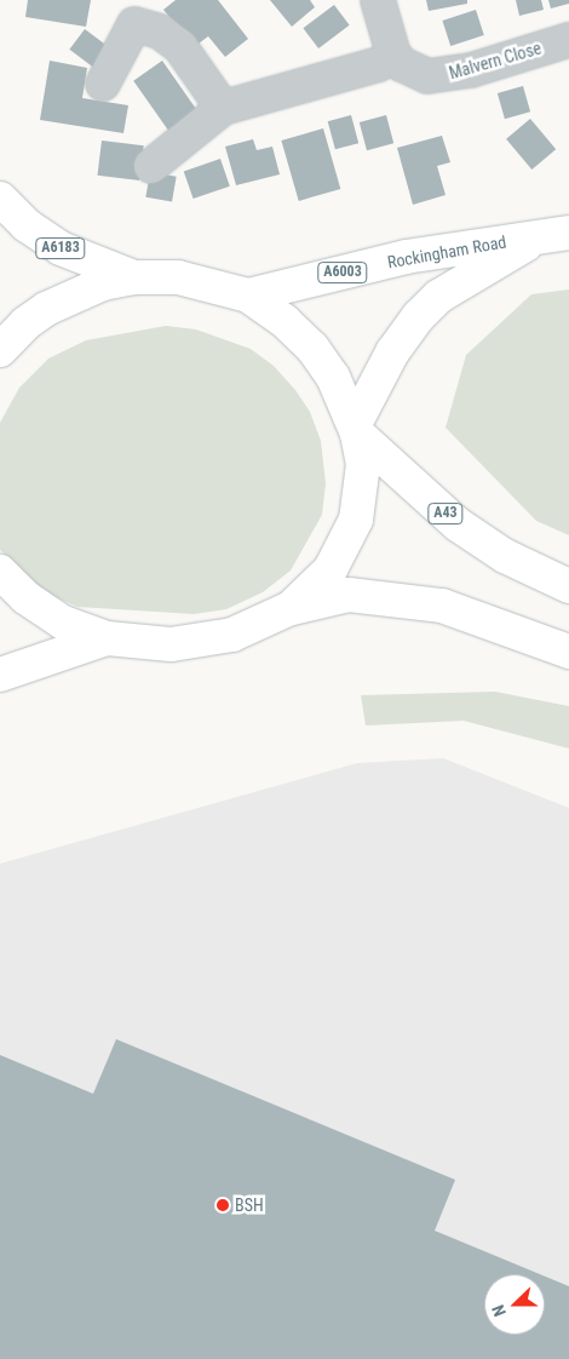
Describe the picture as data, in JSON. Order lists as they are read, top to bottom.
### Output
{
  "streets": {
    "main road": [
      "A6183",
      "Rockingham Road",
      "A6003",
      "A43"
    ],
    "street": ["Malvern Close"]
  },
  "crossings": [
    ["A6183", "A43"],
    ["Rockingham Road", "A43"]
  ],
  "places": ["BSH"],
  "north": "left"
}
